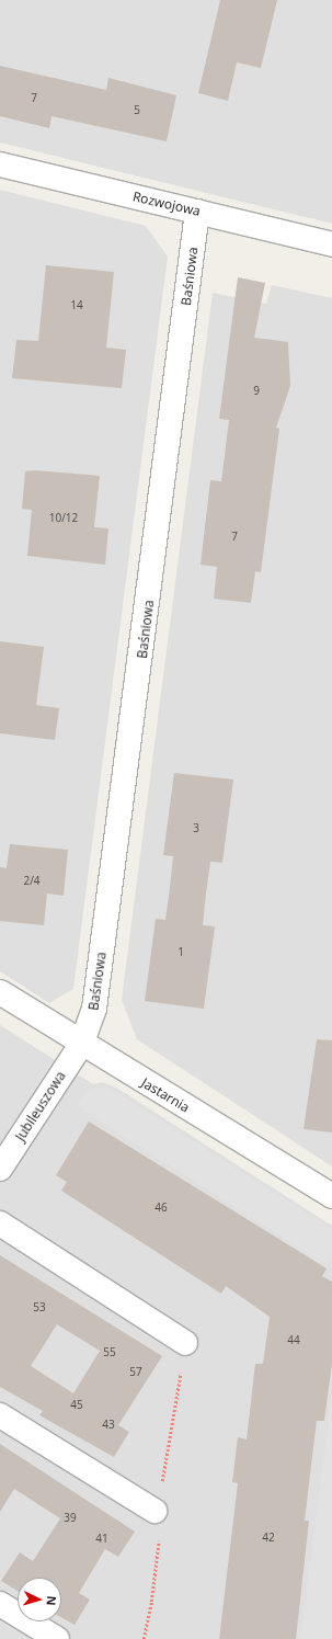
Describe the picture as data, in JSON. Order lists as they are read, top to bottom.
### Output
{
  "streets": {
    "street": [
      "Rozwojowa",
      "Baśniowa",
      "Jastarnia",
      "Jubileuszowa"
    ]
  },
  "crossings": [
    ["Rozwojowa", "Baśniowa"],
    ["Baśniowa", "Jastarnia"],
    ["Baśniowa", "Jubileuszowa"],
    ["Jastarnia", "Jubileuszowa"]
  ],
  "house_numbers": [
    "7",
    "5",
    "14",
    "9",
    "10/12",
    "7",
    "3",
    "2/4",
    "1",
    "46",
    "53",
    "44",
    "55",
    "57",
    "45",
    "43",
    "39",
    "42",
    "41"
  ],
  "north": "right"
}
